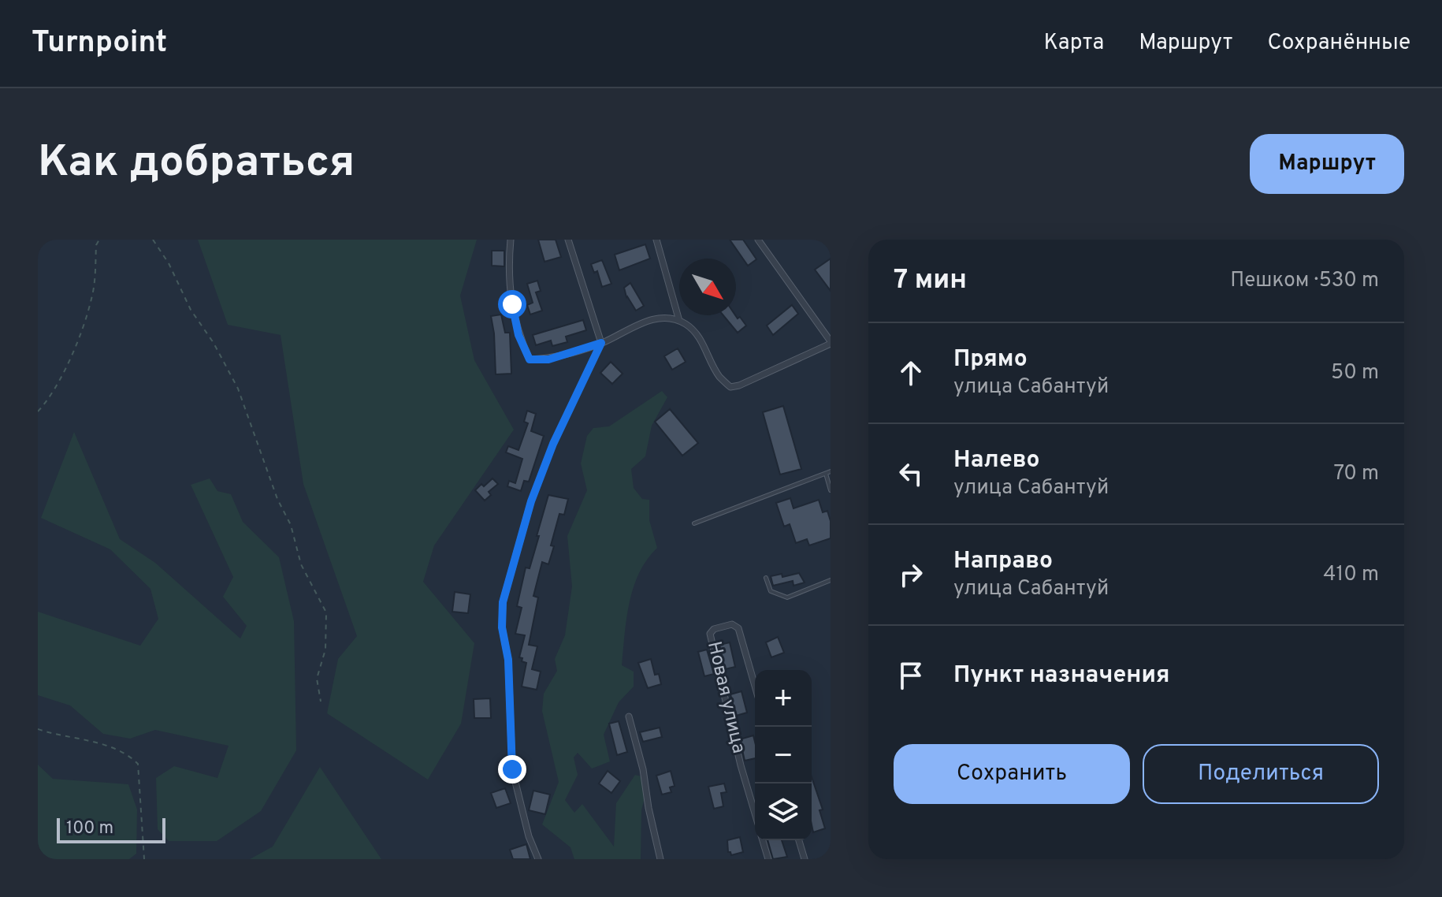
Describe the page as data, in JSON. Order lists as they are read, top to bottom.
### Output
{
  "streets": {
    "street": ["Новая улица"]
  },
  "scale_bar": "100 m",
  "north": "bottom right",
  "page": {
    "header": "Turnpoint",
    "nav": ["Карта", "Маршрут", "Сохранённые"],
    "buttons": [
      "Маршрут",
      ["Сохранить", "Поделиться"]
    ],
    "title": "Как добраться",
    "heading": ["7 мин", "Пешком · 530 m"],
    "list": [
      ["Прямо", "улица Сабантуй", "50 m"],
      ["Налево", "улица Сабантуй", "70 m"],
      ["Направо", "улица Сабантуй", "410 m"],
      "Пункт назначения"
    ],
    "map_buttons": ["+", "−"],
    "scale": "100 m"
  }
}
